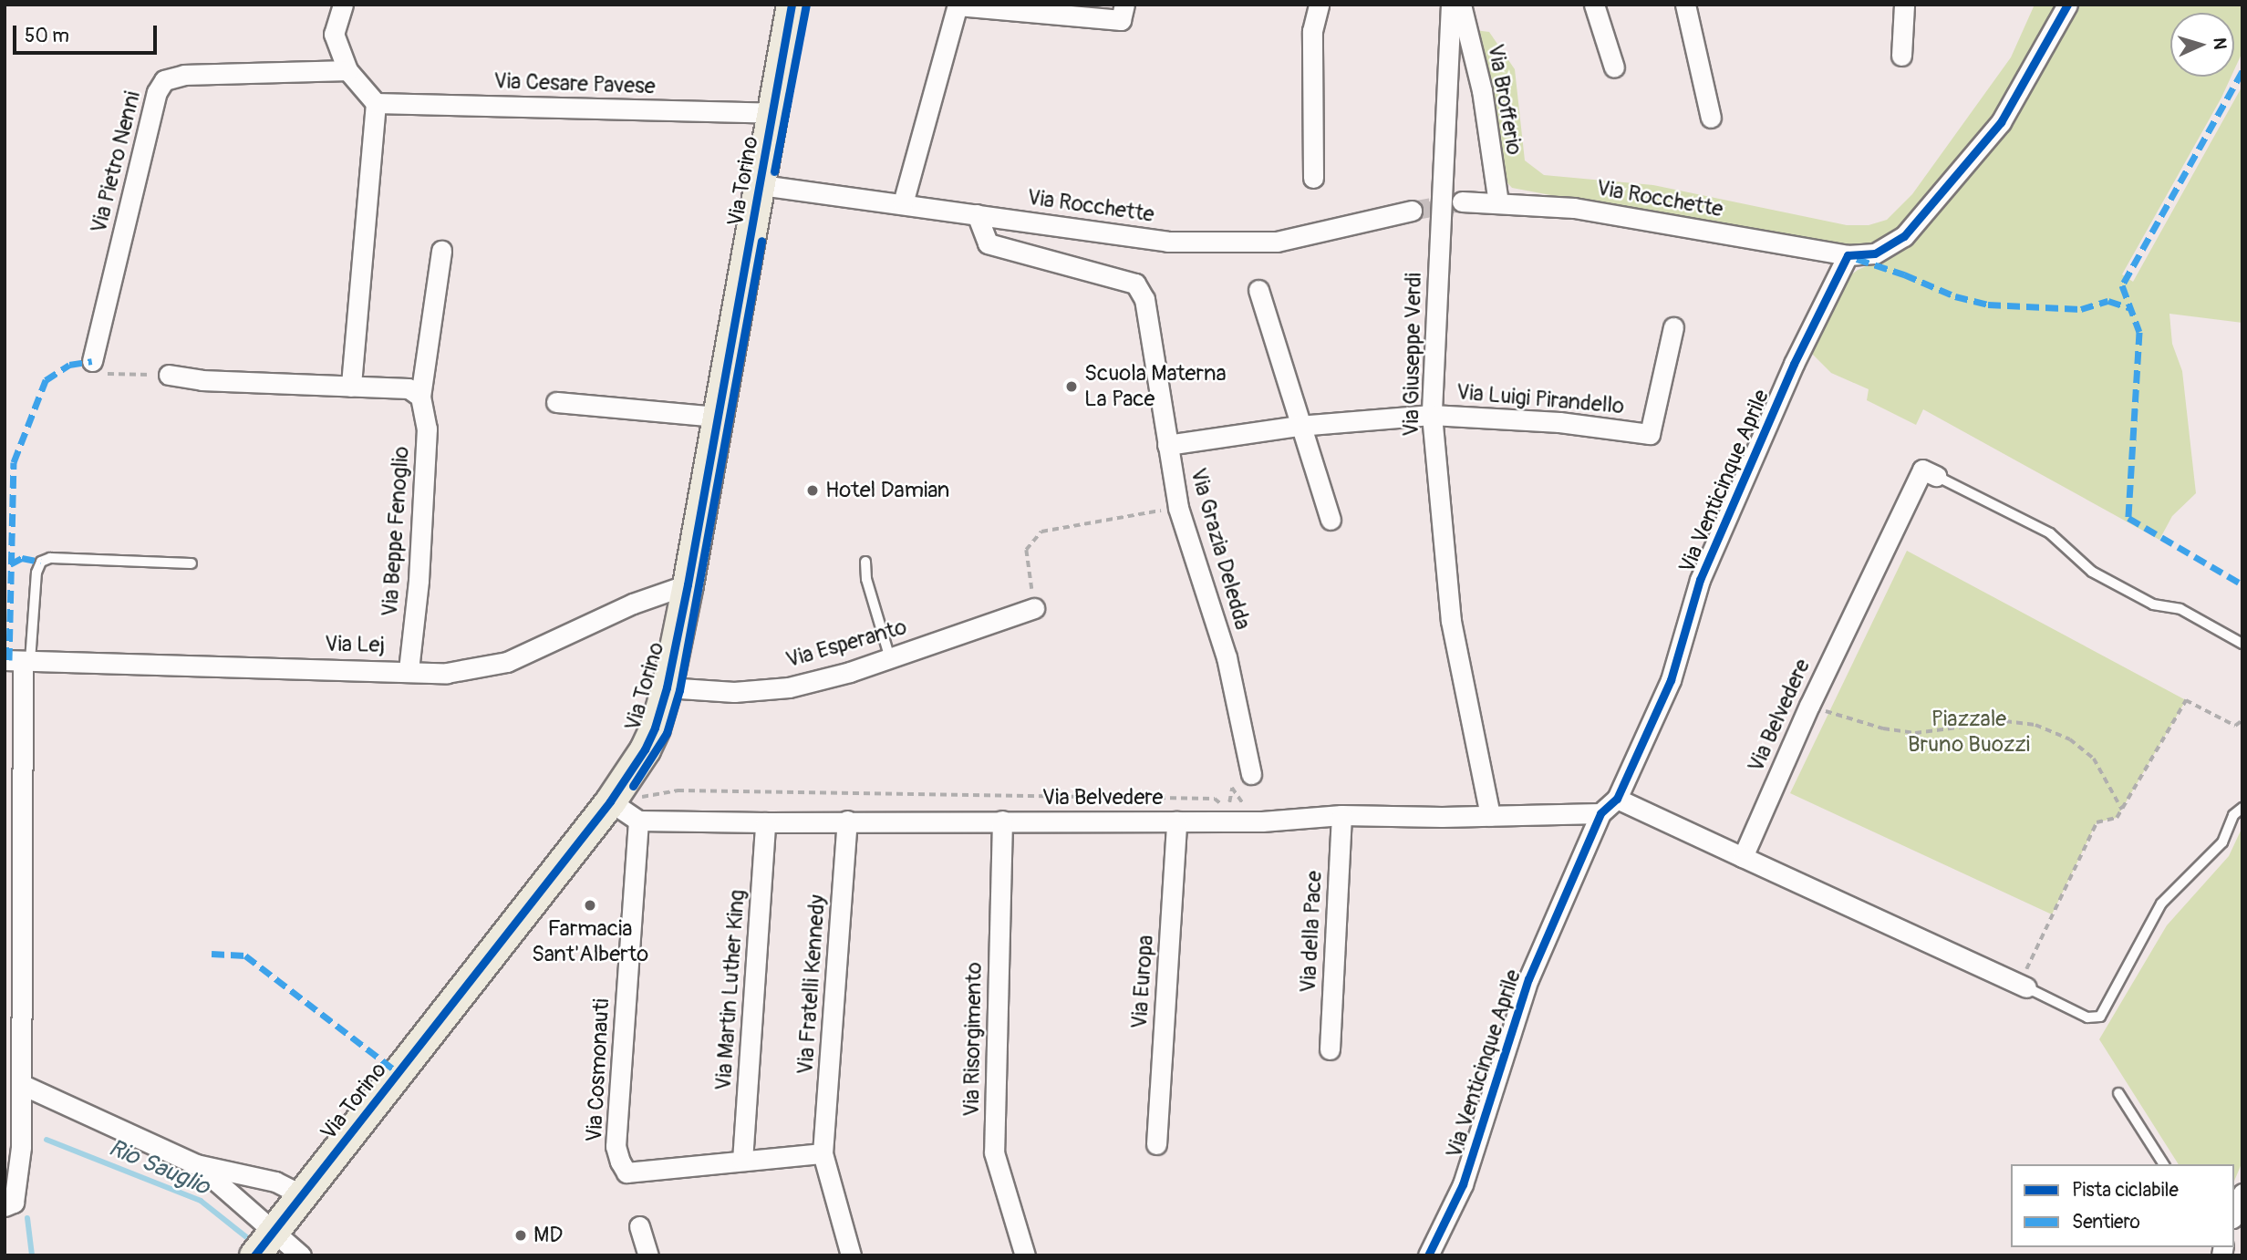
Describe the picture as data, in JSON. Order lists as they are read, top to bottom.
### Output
{
  "streets": {
    "main road": ["Via Torino"],
    "street": [
      "Via Cesare Pavese",
      "Via Brofferio",
      "Via Pietro Nenni",
      "Via Rocchette",
      "Via Giuseppe Verdi",
      "Via Luigi Pirandello",
      "Via Venticinque Aprile",
      "Via Beppe Fenoglio",
      "Via Grazia Deledda",
      "Via Esperanto",
      "Via Lej",
      "Via Belvedere",
      "Via della Pace",
      "Via Europa",
      "Via Fratelli Kennedy",
      "Via Martin Luther King",
      "Via Risorgimento",
      "Via Cosmonauti"
    ]
  },
  "crossings": [
    ["Via Cesare Pavese", "Via Torino"],
    ["Via Brofferio", "Via Rocchette"],
    ["Via Torino", "Via Rocchette"],
    ["Via Torino", "Via Esperanto"],
    ["Via Torino", "Via Lej"],
    ["Via Torino", "Via Belvedere"],
    ["Via Torino", "Via Cosmonauti"],
    ["Via Rocchette", "Via Venticinque Aprile"],
    ["Via Rocchette", "Via Grazia Deledda"],
    ["Via Giuseppe Verdi", "Via Luigi Pirandello"],
    ["Via Giuseppe Verdi", "Via Belvedere"],
    ["Via Luigi Pirandello", "Via Grazia Deledda"],
    ["Via Venticinque Aprile", "Via Belvedere"],
    ["Via Beppe Fenoglio", "Via Lej"],
    ["Via Belvedere", "Via della Pace"],
    ["Via Belvedere", "Via Europa"],
    ["Via Belvedere", "Via Fratelli Kennedy"],
    ["Via Belvedere", "Via Martin Luther King"],
    ["Via Belvedere", "Via Risorgimento"],
    ["Via Belvedere", "Via Cosmonauti"],
    ["Via Fratelli Kennedy", "Via Cosmonauti"],
    ["Via Martin Luther King", "Via Cosmonauti"]
  ],
  "water": ["Rio Sauglio"],
  "parks": ["Piazzale Bruno Buozzi"],
  "places": [
    "Scuola Materna La Pace",
    "Hotel Damian",
    "Farmacia Sant'Alberto",
    "MD"
  ],
  "legend": ["Pista ciclabile", "Sentiero"],
  "scale_bar": "50 m",
  "north": "right"
}
